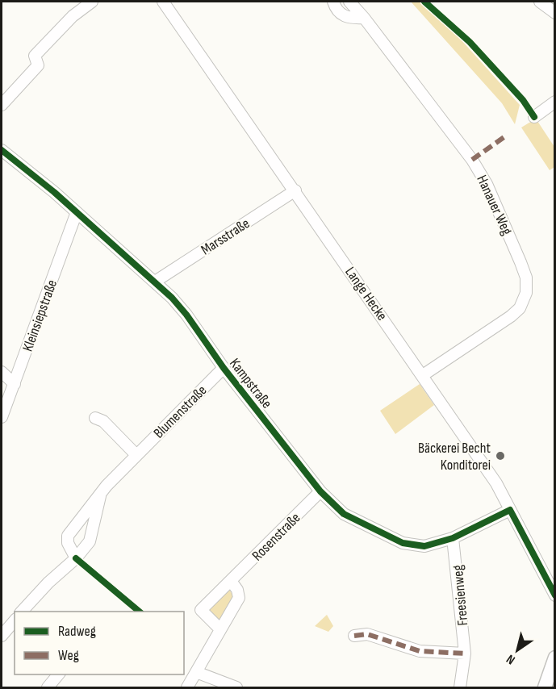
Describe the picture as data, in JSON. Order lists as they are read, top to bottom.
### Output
{
  "streets": {
    "street": [
      "Hanauer Weg",
      "Marsstraße",
      "Lange Hecke",
      "Kleinsiepstraße",
      "Kampstraße",
      "Blumenstraße",
      "Rosenstraße",
      "Freesienweg"
    ]
  },
  "crossings": [
    ["Hanauer Weg", "Lange Hecke"],
    ["Marsstraße", "Lange Hecke"],
    ["Marsstraße", "Kampstraße"],
    ["Lange Hecke", "Kampstraße"],
    ["Kleinsiepstraße", "Kampstraße"],
    ["Kampstraße", "Blumenstraße"],
    ["Kampstraße", "Rosenstraße"],
    ["Kampstraße", "Freesienweg"]
  ],
  "places": ["Bäckerei Becht Konditorei"],
  "legend": ["Radweg", "Weg"],
  "north": "bottom left"
}
